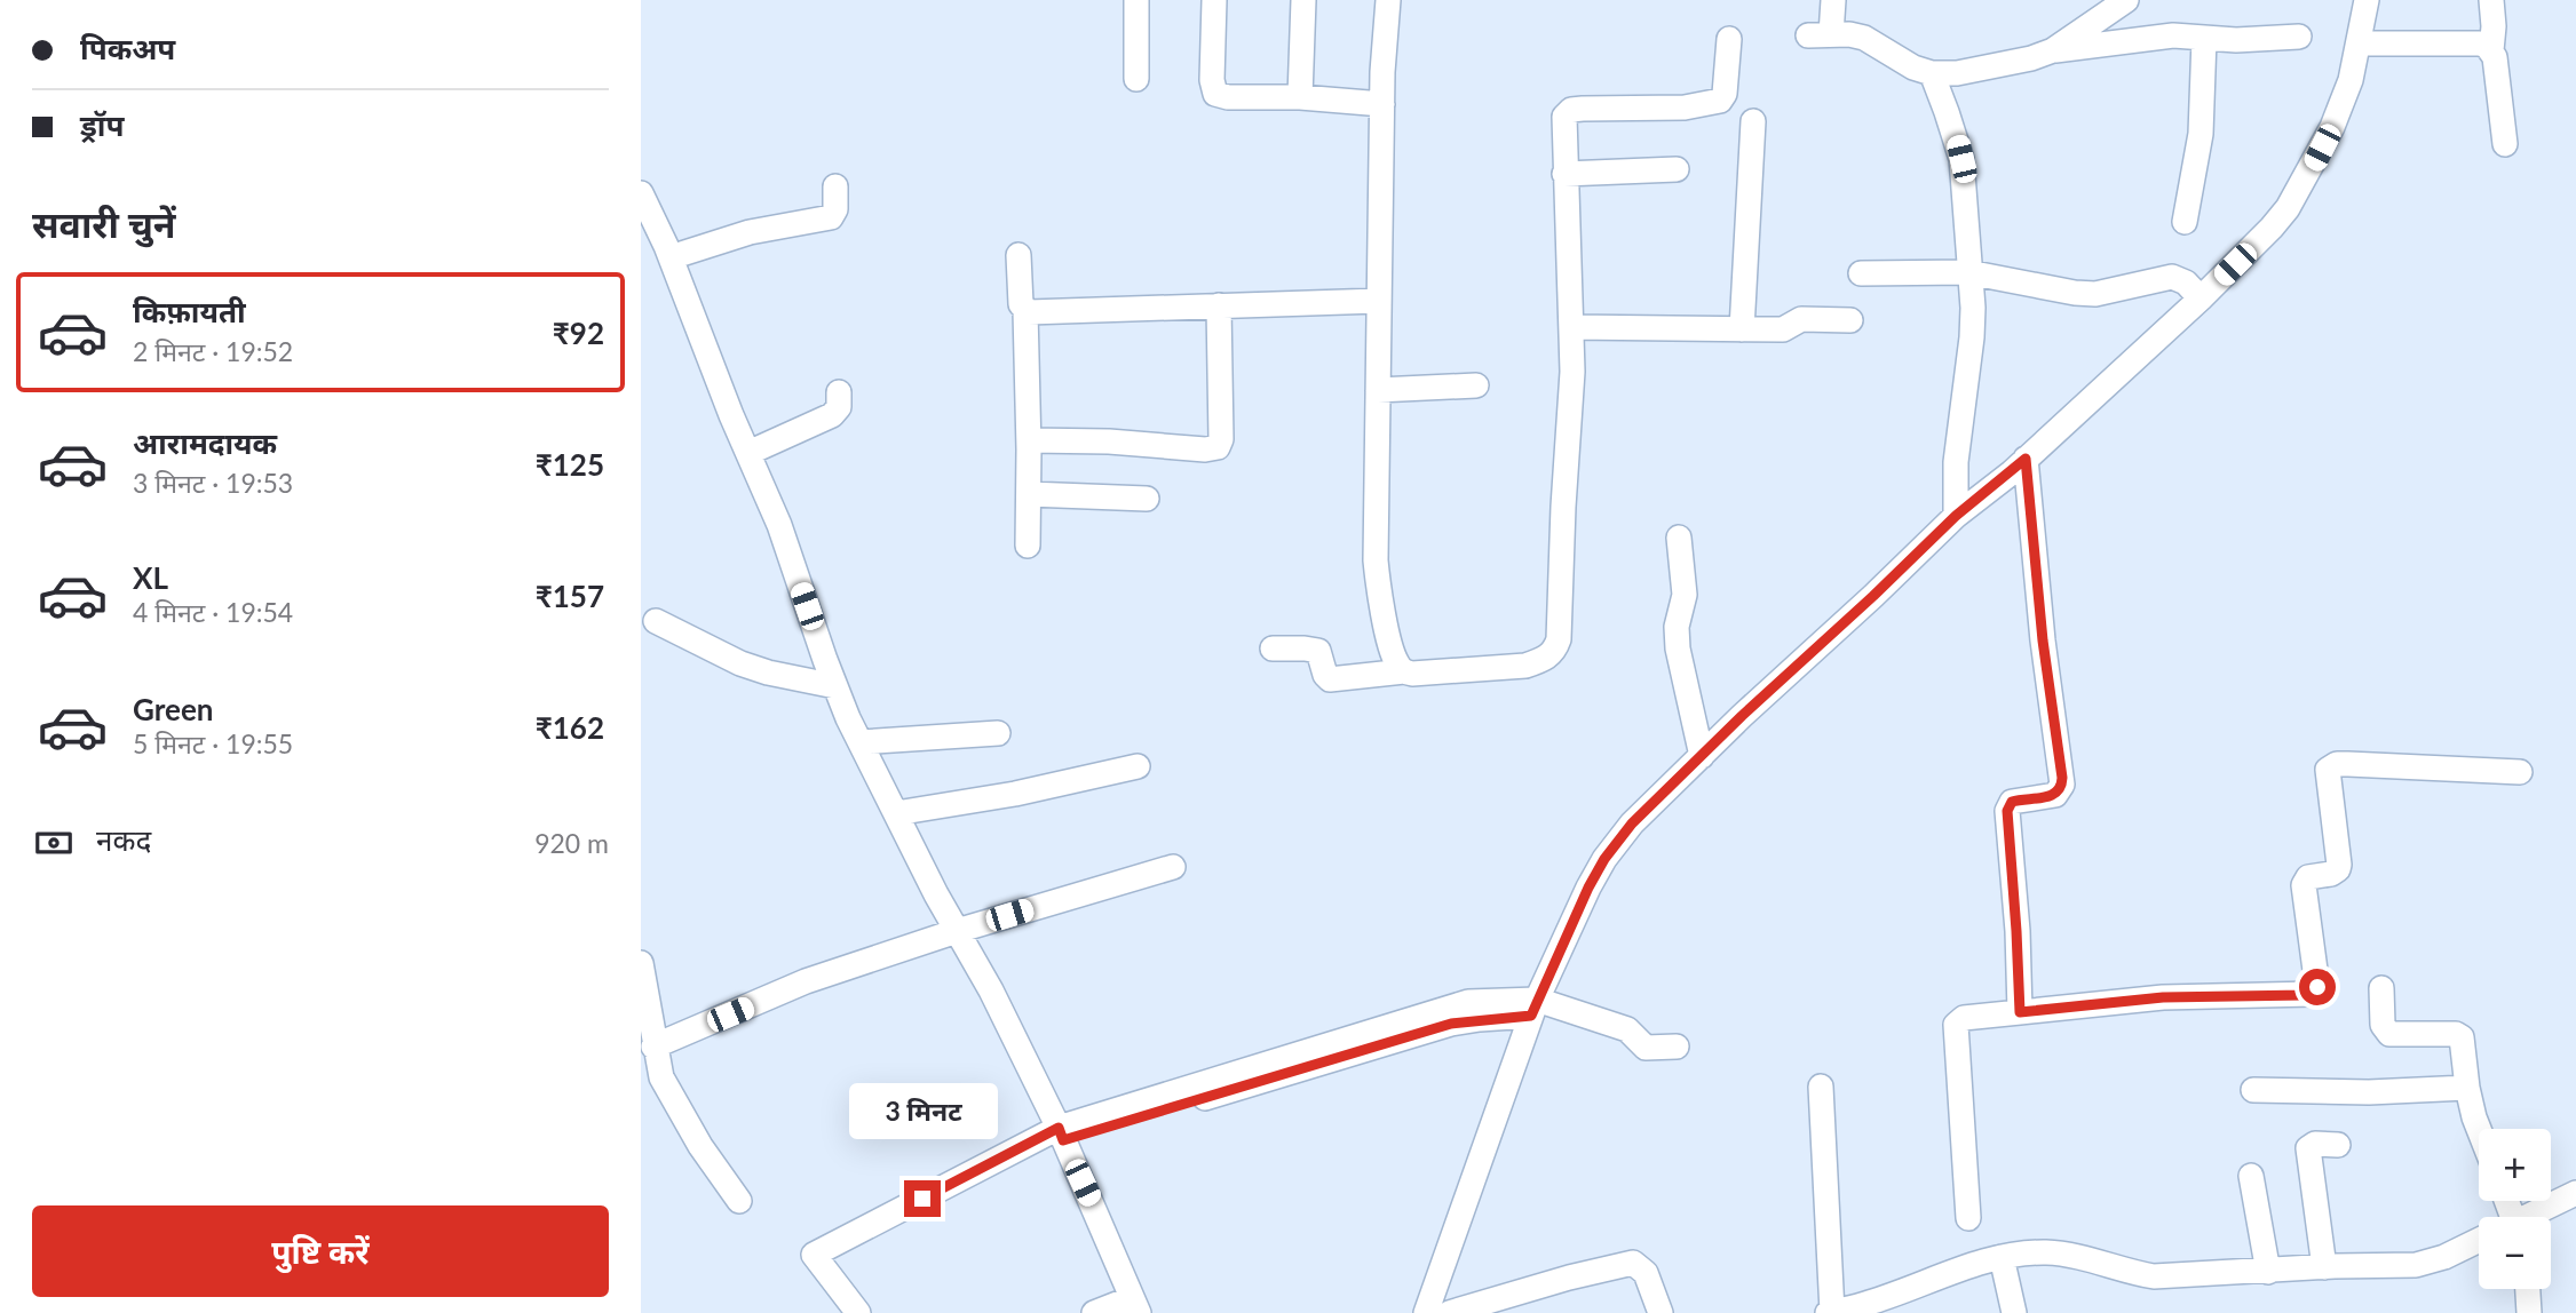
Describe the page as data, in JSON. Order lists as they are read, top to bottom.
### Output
{
  "page": {
    "banner": ["पिकअप", "ड्रॉप"],
    "heading": "सवारी चुनें",
    "list": [
      {
        "name": "किफ़ायती",
        "note": "2 मिनट · 19:52",
        "value": "₹92"
      },
      {
        "name": "आरामदायक",
        "note": "3 मिनट · 19:53",
        "value": "₹125"
      },
      {
        "name": "XL",
        "note": "4 मिनट · 19:54",
        "value": "₹157"
      },
      {
        "name": "Green",
        "note": "5 मिनट · 19:55",
        "value": "₹162"
      }
    ],
    "pay": ["नकद", "920 m"],
    "bubble": "3 मिनट",
    "map_buttons": ["+", "−"],
    "buttons": "पुष्टि करें"
  }
}
